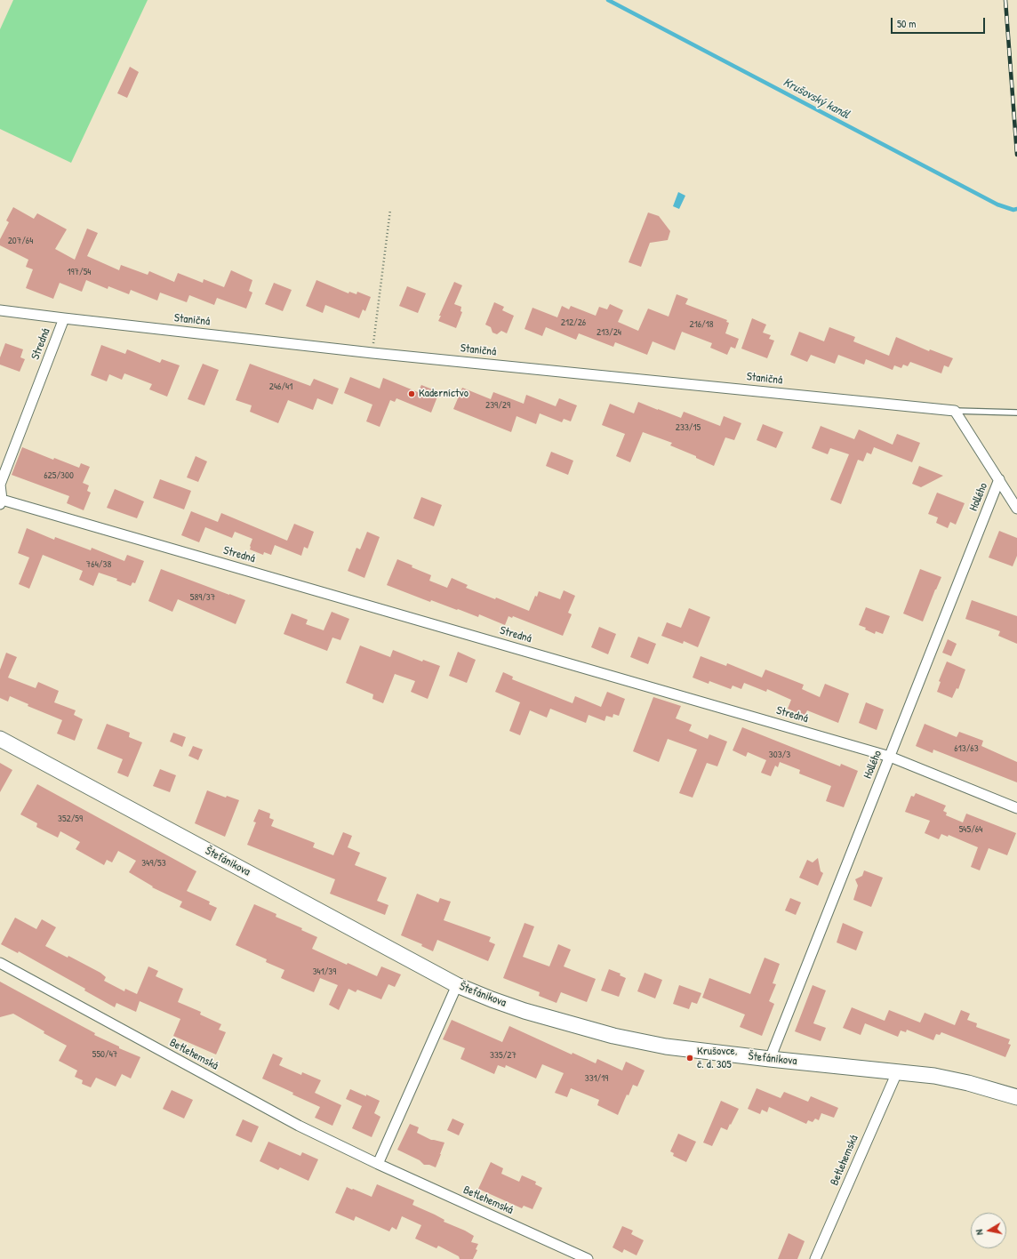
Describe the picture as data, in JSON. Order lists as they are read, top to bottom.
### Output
{
  "streets": {
    "main road": ["Štefánikova"],
    "street": [
      "Staničná",
      "Stredná",
      "Hollého",
      "Betlehemská"
    ]
  },
  "crossings": [
    ["Staničná", "Stredná"],
    ["Staničná", "Hollého"],
    ["Stredná", "Hollého"],
    ["Hollého", "Štefánikova"],
    ["Štefánikova", "Betlehemská"]
  ],
  "water": ["Krušovský kanál"],
  "places": ["Kaderníctvo", "Krušovce, č. d. 305"],
  "house_numbers": [
    "207/64",
    "197/54",
    "212/26",
    "216/18",
    "213/24",
    "246/41",
    "239/29",
    "233/15",
    "625/300",
    "764/38",
    "589/37",
    "613/63",
    "303/3",
    "352/59",
    "545/64",
    "349/53",
    "341/39",
    "550/47",
    "335/27",
    "331/19"
  ],
  "scale_bar": "50 m",
  "north": "left"
}
